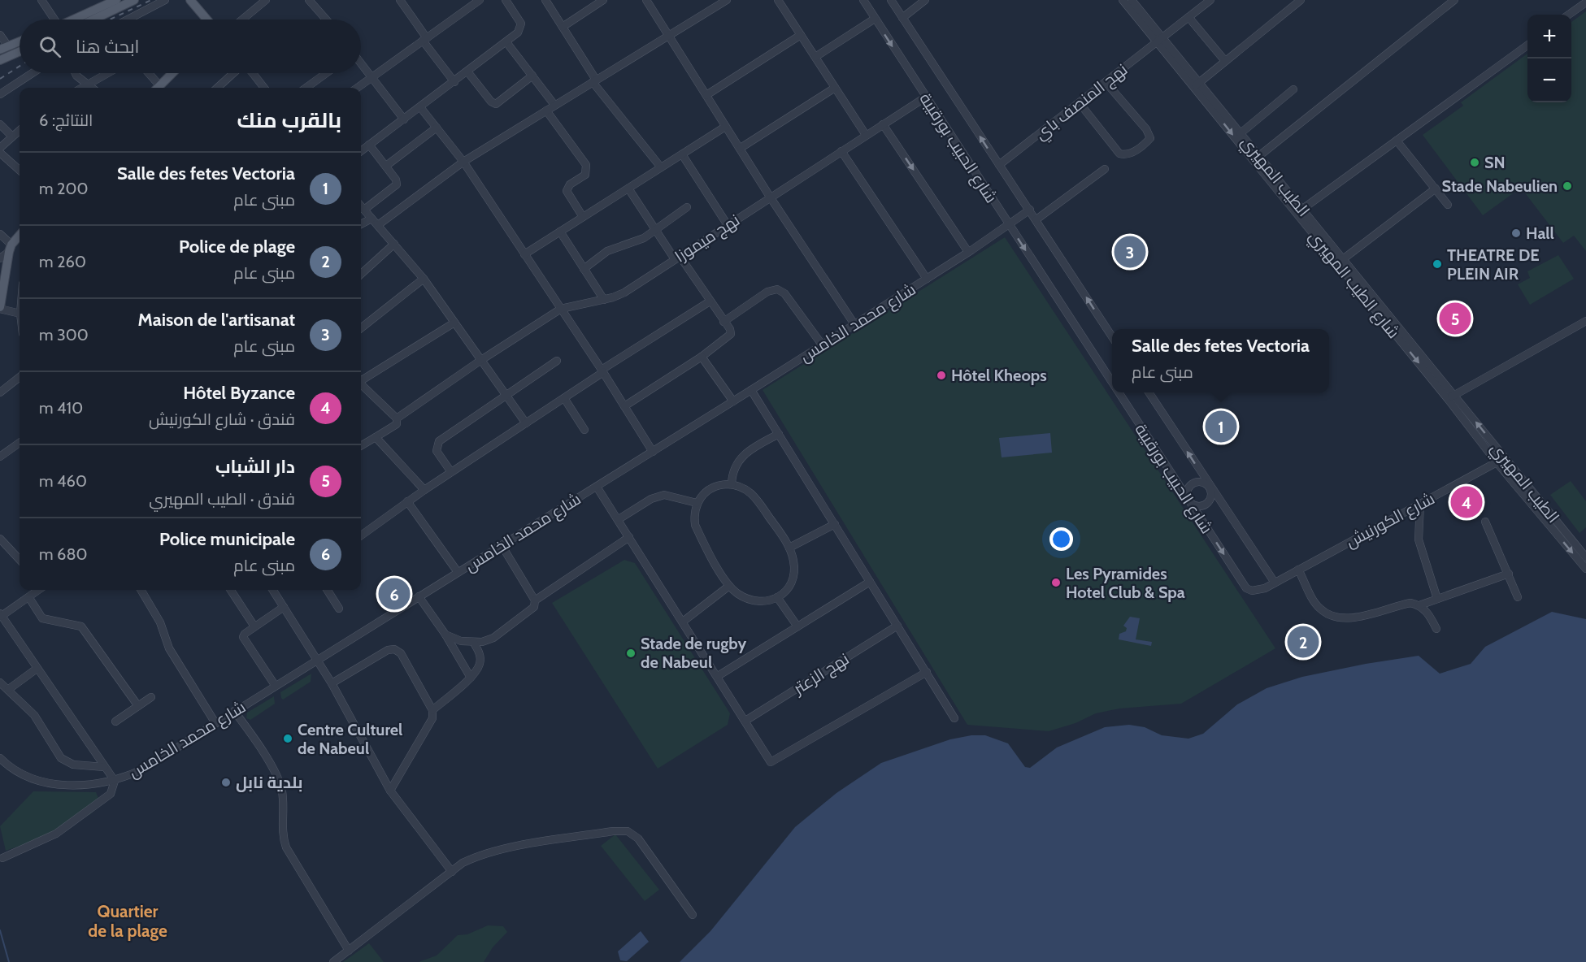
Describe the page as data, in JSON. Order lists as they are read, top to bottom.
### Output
{
  "streets": {
    "street": [
      "نهج المنصف باي",
      "شارع الحبيب بورقيبة",
      "الطيب المهيري",
      "نهج ميموزا",
      "شارع الطيب المهيري",
      "شارع محمد الخامس",
      "شارع الكورنيش",
      "نهج الزعتر"
    ]
  },
  "crossings": [
    ["نهج المنصف باي", "شارع الحبيب بورقيبة"],
    ["نهج المنصف باي", "شارع الطيب المهيري"],
    ["شارع الحبيب بورقيبة", "نهج ميموزا"],
    ["شارع الحبيب بورقيبة", "شارع محمد الخامس"],
    ["شارع الحبيب بورقيبة", "شارع الكورنيش"],
    ["الطيب المهيري", "شارع الطيب المهيري"],
    ["الطيب المهيري", "شارع الكورنيش"],
    ["شارع الطيب المهيري", "شارع الكورنيش"]
  ],
  "districts": ["Quartier de la plage"],
  "places": [
    "SN",
    "Stade Nabeulien",
    "Hall",
    "THEATRE DE PLEIN AIR",
    "Hôtel Kheops",
    "Les Pyramides Hotel Club & Spa",
    "Stade de rugby de Nabeul",
    "Centre Culturel de Nabeul",
    "بلدية نابل"
  ],
  "page": {
    "map_buttons": ["+", "−"],
    "search": "ابحث هنا",
    "heading": ["بالقرب منك", "النتائج: 6"],
    "list": [
      {
        "mark": "1",
        "name": "Salle des fetes Vectoria",
        "note": "مبنى عام",
        "value": "200 m"
      },
      {
        "mark": "2",
        "name": "Police de plage",
        "note": "مبنى عام",
        "value": "260 m"
      },
      {
        "mark": "3",
        "name": "Maison de l'artisanat",
        "note": "مبنى عام",
        "value": "300 m"
      },
      {
        "mark": "4",
        "name": "Hôtel Byzance",
        "note": "فندق · شارع الكورنيش",
        "value": "410 m"
      },
      {
        "mark": "5",
        "name": "دار الشباب",
        "note": "فندق · الطيب المهيري",
        "value": "460 m"
      },
      {
        "mark": "6",
        "name": "Police municipale",
        "note": "مبنى عام",
        "value": "680 m"
      }
    ],
    "pins": [
      "3",
      "5",
      "1",
      "4",
      "6",
      "2"
    ],
    "popup": ["Salle des fetes Vectoria", "مبنى عام"]
  }
}
